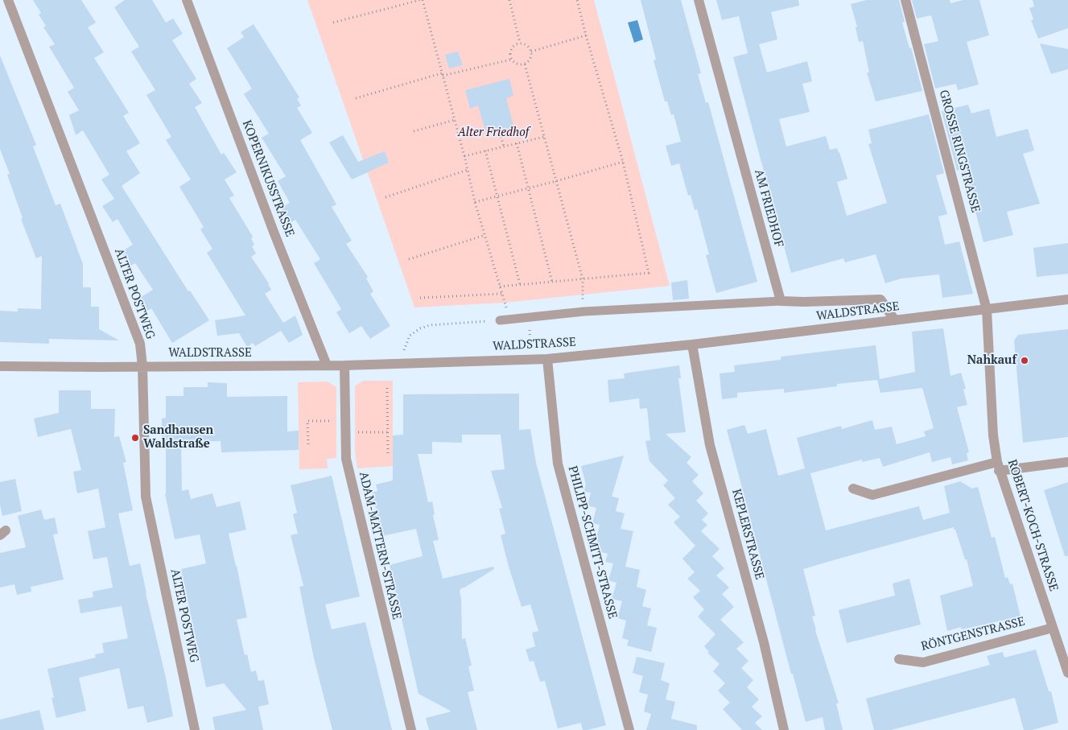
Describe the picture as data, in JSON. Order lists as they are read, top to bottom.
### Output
{
  "streets": {
    "street": [
      "GROSSE RINGSTRASSE",
      "KOPERNIKUSSTRASSE",
      "AM FRIEDHOF",
      "ALTER POSTWEG",
      "WALDSTRASSE",
      "ROBERT-KOCH-STRASSE",
      "KEPLERSTRASSE",
      "PHILIPP-SCHMITT-STRASSE",
      "ADAM-MATTERN-STRASSE",
      "RÖNTGENSTRASSE"
    ]
  },
  "crossings": [
    ["GROSSE RINGSTRASSE", "WALDSTRASSE"],
    ["GROSSE RINGSTRASSE", "ROBERT-KOCH-STRASSE"],
    ["KOPERNIKUSSTRASSE", "WALDSTRASSE"],
    ["ALTER POSTWEG", "WALDSTRASSE"],
    ["WALDSTRASSE", "ROBERT-KOCH-STRASSE"],
    ["WALDSTRASSE", "KEPLERSTRASSE"],
    ["WALDSTRASSE", "PHILIPP-SCHMITT-STRASSE"],
    ["WALDSTRASSE", "ADAM-MATTERN-STRASSE"],
    ["ROBERT-KOCH-STRASSE", "RÖNTGENSTRASSE"]
  ],
  "parks": ["Alter Friedhof"],
  "places": ["Nahkauf", "Sandhausen Waldstraße"]
}
